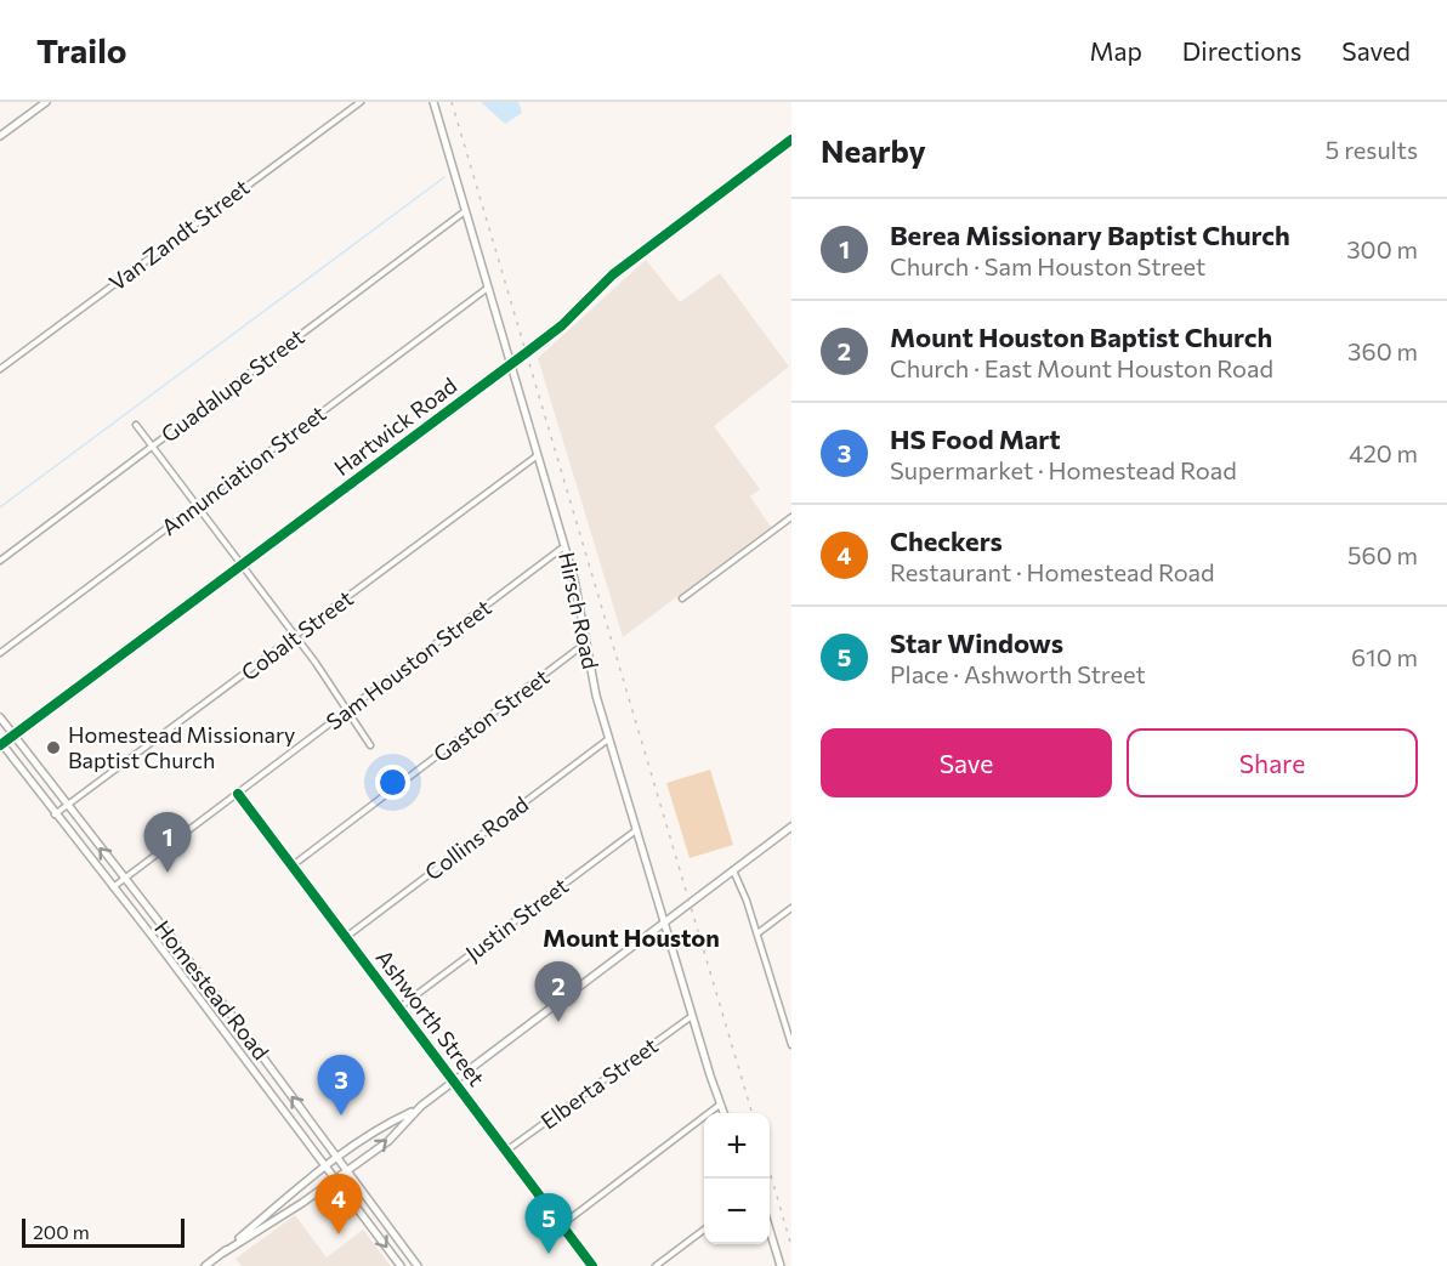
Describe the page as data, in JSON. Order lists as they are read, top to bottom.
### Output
{
  "streets": {
    "main road": ["Hartwick Road", "Hirsch Road", "Homestead Road"],
    "street": [
      "Van Zandt Street",
      "Guadalupe Street",
      "Annunciation Street",
      "Cobalt Street",
      "Sam Houston Street",
      "Gaston Street",
      "Collins Road",
      "Justin Street",
      "Ashworth Street",
      "Elberta Street"
    ]
  },
  "crossings": [
    ["Guadalupe Street", "Hirsch Road"],
    ["Hartwick Road", "Hirsch Road"],
    ["Hartwick Road", "Homestead Road"],
    ["Annunciation Street", "Hirsch Road"],
    ["Hirsch Road", "Cobalt Street"],
    ["Hirsch Road", "Sam Houston Street"],
    ["Hirsch Road", "Gaston Street"],
    ["Hirsch Road", "Collins Road"],
    ["Hirsch Road", "Justin Street"],
    ["Hirsch Road", "Elberta Street"],
    ["Cobalt Street", "Homestead Road"],
    ["Sam Houston Street", "Homestead Road"],
    ["Sam Houston Street", "Ashworth Street"],
    ["Gaston Street", "Ashworth Street"],
    ["Collins Road", "Ashworth Street"],
    ["Justin Street", "Ashworth Street"],
    ["Ashworth Street", "Elberta Street"]
  ],
  "districts": ["Mount Houston"],
  "places": ["Homestead Missionary Baptist Church"],
  "scale_bar": "200 m",
  "page": {
    "header": "Trailo",
    "nav": ["Map", "Directions", "Saved"],
    "heading": ["Nearby", "5 results"],
    "list": [
      {
        "mark": "1",
        "name": "Berea Missionary Baptist Church",
        "note": "Church · Sam Houston Street",
        "value": "300 m"
      },
      {
        "mark": "2",
        "name": "Mount Houston Baptist Church",
        "note": "Church · East Mount Houston Road",
        "value": "360 m"
      },
      {
        "mark": "3",
        "name": "HS Food Mart",
        "note": "Supermarket · Homestead Road",
        "value": "420 m"
      },
      {
        "mark": "4",
        "name": "Checkers",
        "note": "Restaurant · Homestead Road",
        "value": "560 m"
      },
      {
        "mark": "5",
        "name": "Star Windows",
        "note": "Place · Ashworth Street",
        "value": "610 m"
      }
    ],
    "buttons": ["Save", "Share"],
    "pins": [
      "1",
      "2",
      "3",
      "4",
      "5"
    ],
    "map_buttons": ["+", "−"],
    "scale": "200 m"
  }
}
